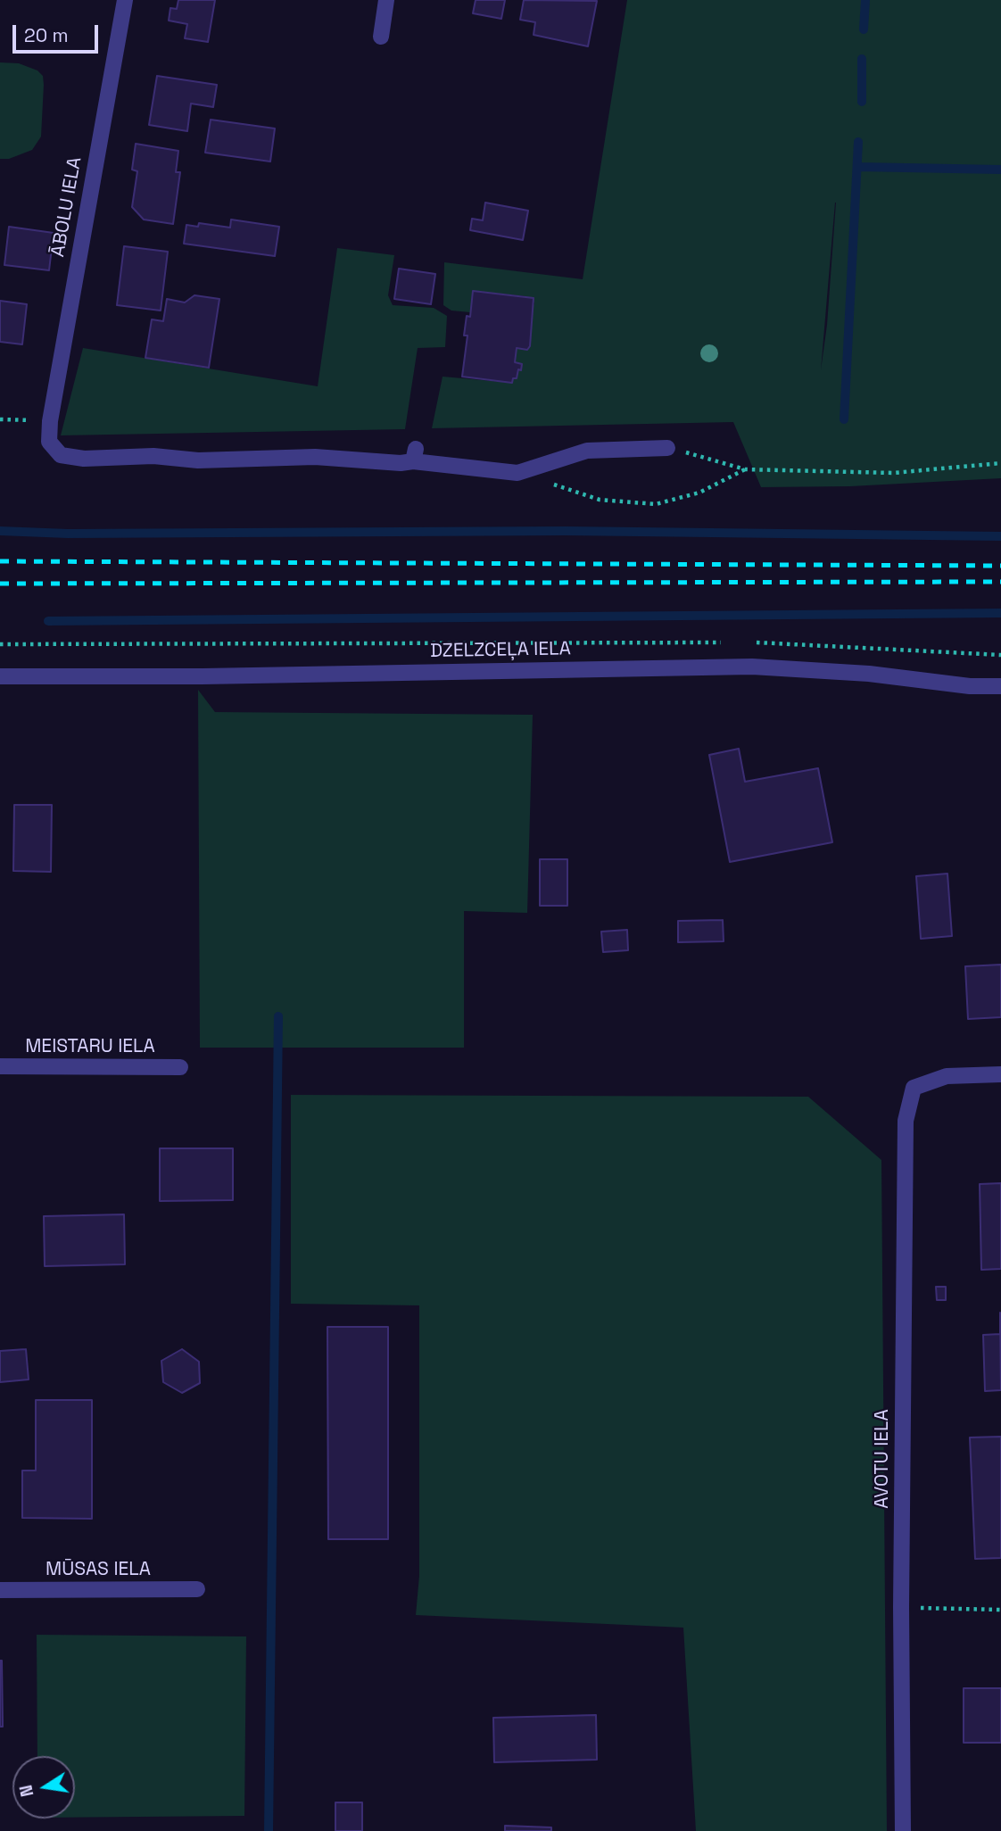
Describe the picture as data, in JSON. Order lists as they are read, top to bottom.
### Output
{
  "streets": {
    "street": [
      "ĀBOLU IELA",
      "DZELZCEĻA IELA",
      "MEISTARU IELA",
      "AVOTU IELA",
      "MŪSAS IELA"
    ]
  },
  "scale_bar": "20 m",
  "north": "left"
}
